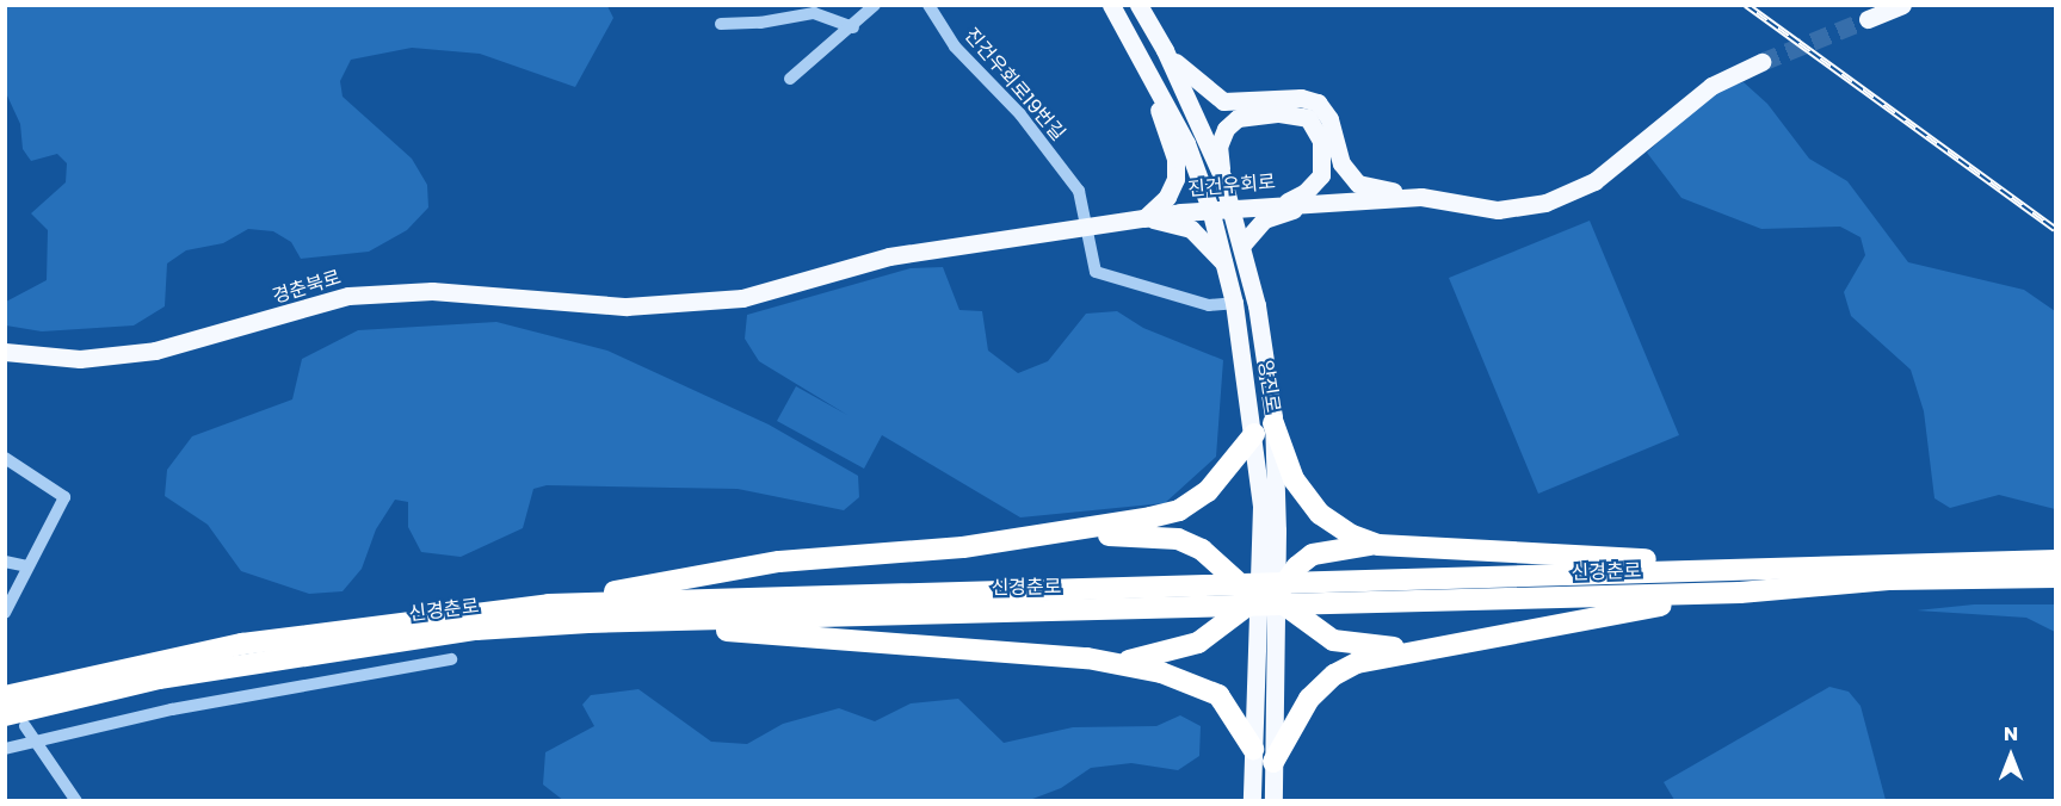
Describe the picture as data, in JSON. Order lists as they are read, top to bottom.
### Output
{
  "streets": {
    "highway": ["신경춘로"],
    "main road": ["진건우회로", "경춘북로", "양진로"],
    "street": ["진건우회로19번길"]
  },
  "crossings": [
    ["진건우회로19번길", "진건우회로"],
    ["진건우회로19번길", "양진로"],
    ["진건우회로", "경춘북로"],
    ["진건우회로", "양진로"]
  ],
  "north": "top"
}
